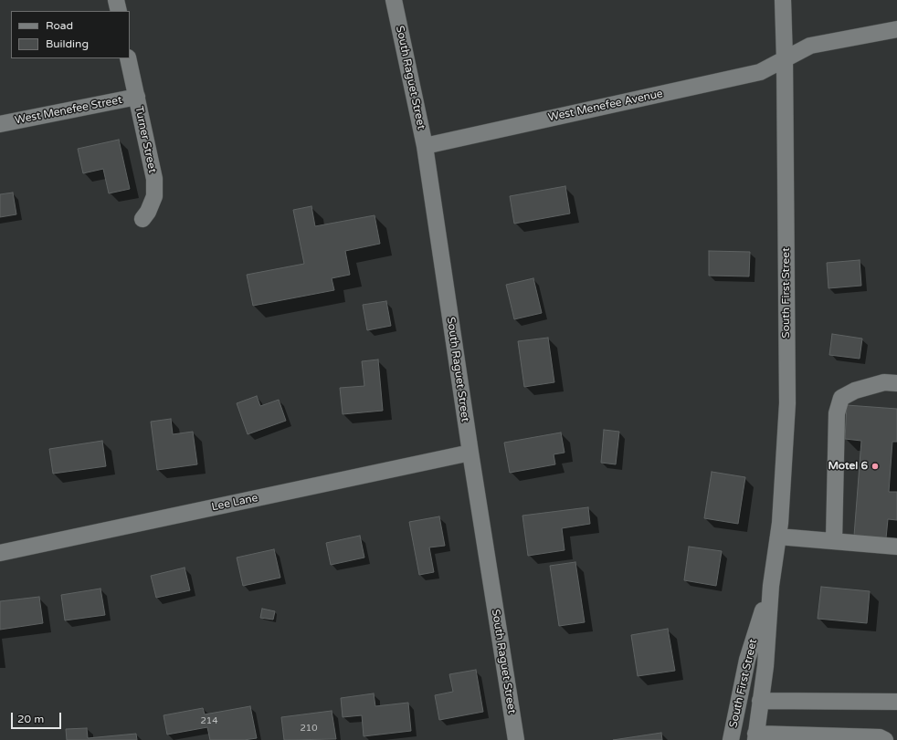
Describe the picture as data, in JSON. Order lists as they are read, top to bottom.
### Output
{
  "streets": {
    "street": [
      "South Raguet Street",
      "West Menefee Avenue",
      "West Menefee Street",
      "Turner Street",
      "South First Street",
      "Lee Lane"
    ]
  },
  "crossings": [
    ["South Raguet Street", "West Menefee Avenue"],
    ["South Raguet Street", "Lee Lane"],
    ["West Menefee Avenue", "South First Street"],
    ["West Menefee Street", "Turner Street"]
  ],
  "places": ["Motel 6"],
  "house_numbers": ["214", "210"],
  "legend": ["Road", "Building"],
  "scale_bar": "20 m"
}
